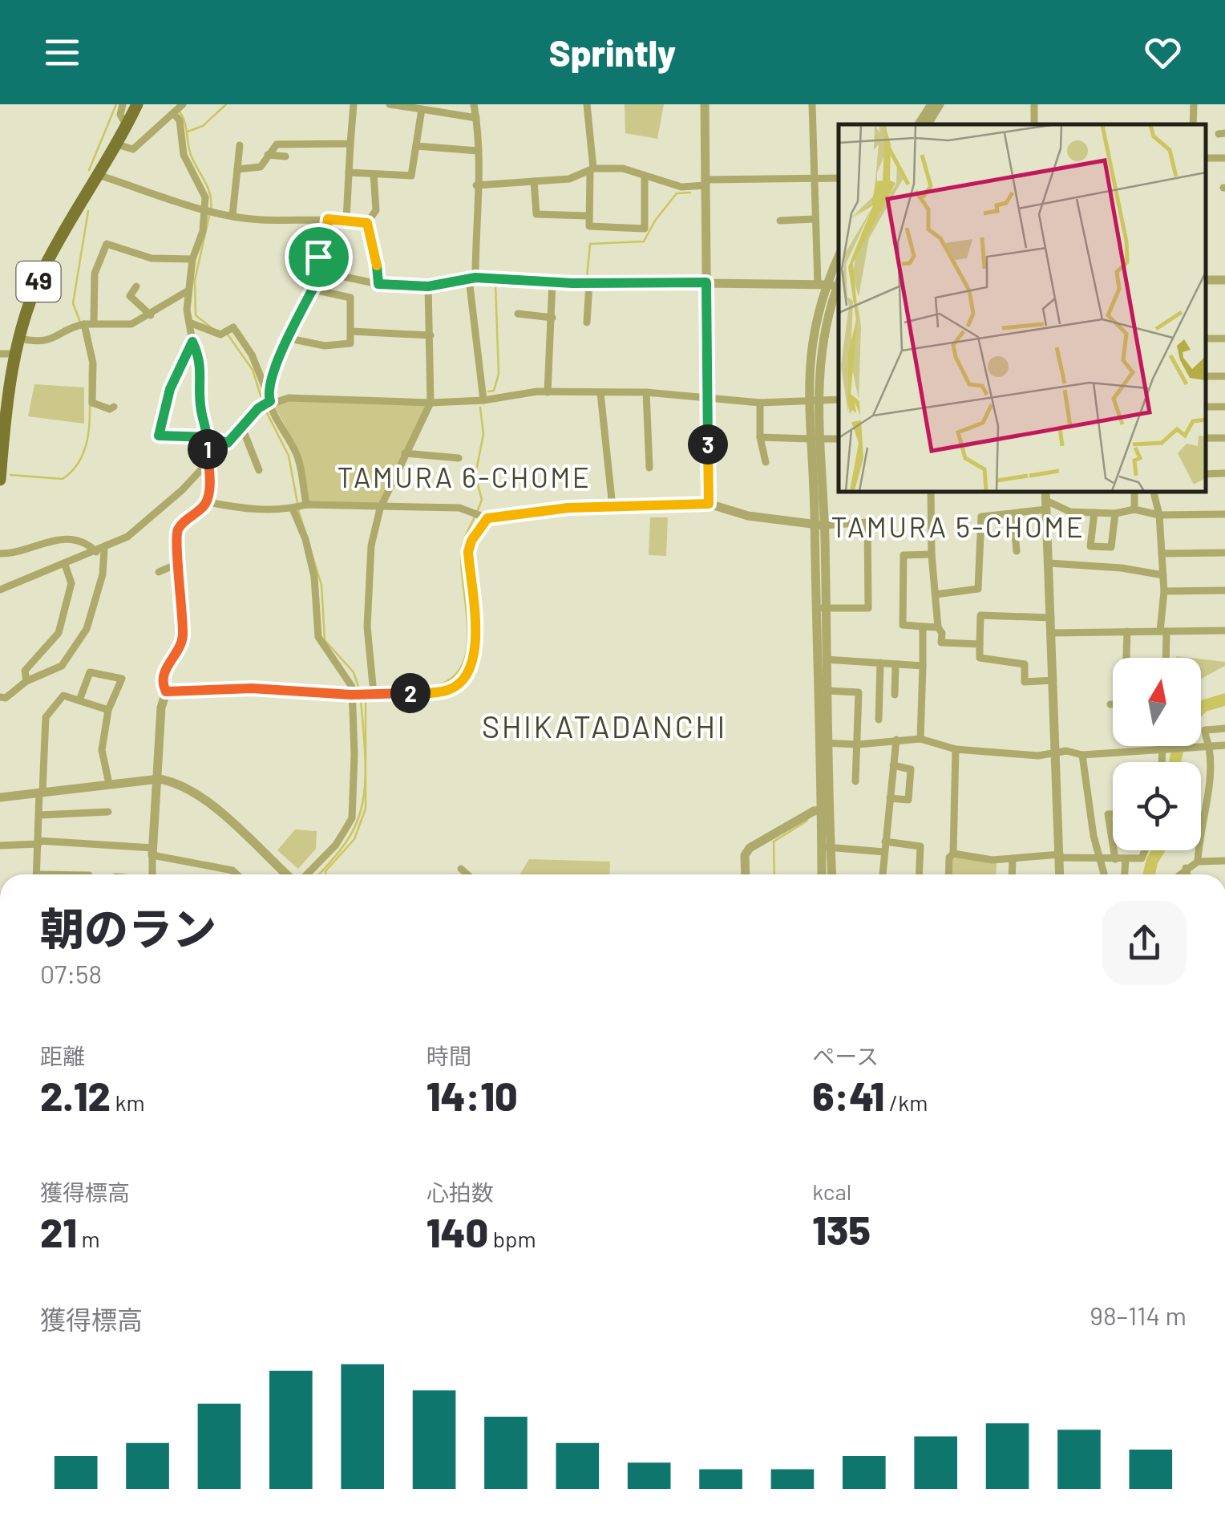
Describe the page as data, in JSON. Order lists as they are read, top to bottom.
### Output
{
  "streets": {
    "main road": ["49"]
  },
  "districts": ["TAMURA 6-CHOME", "TAMURA 5-CHOME", "SHIKATADANCHI"],
  "north": "top",
  "page": {
    "header": "Sprintly",
    "pins": ["3", "1", "2"],
    "heading": ["朝のラン", "07:58"],
    "stats": [
      ["距離", "2.12 km"],
      ["時間", "14:10"],
      ["ペース", "6:41 /km"],
      ["獲得標高", "21 m"],
      ["心拍数", "140 bpm"],
      ["kcal", "135"]
    ],
    "chart": ["獲得標高", "98–114 m"]
  }
}
